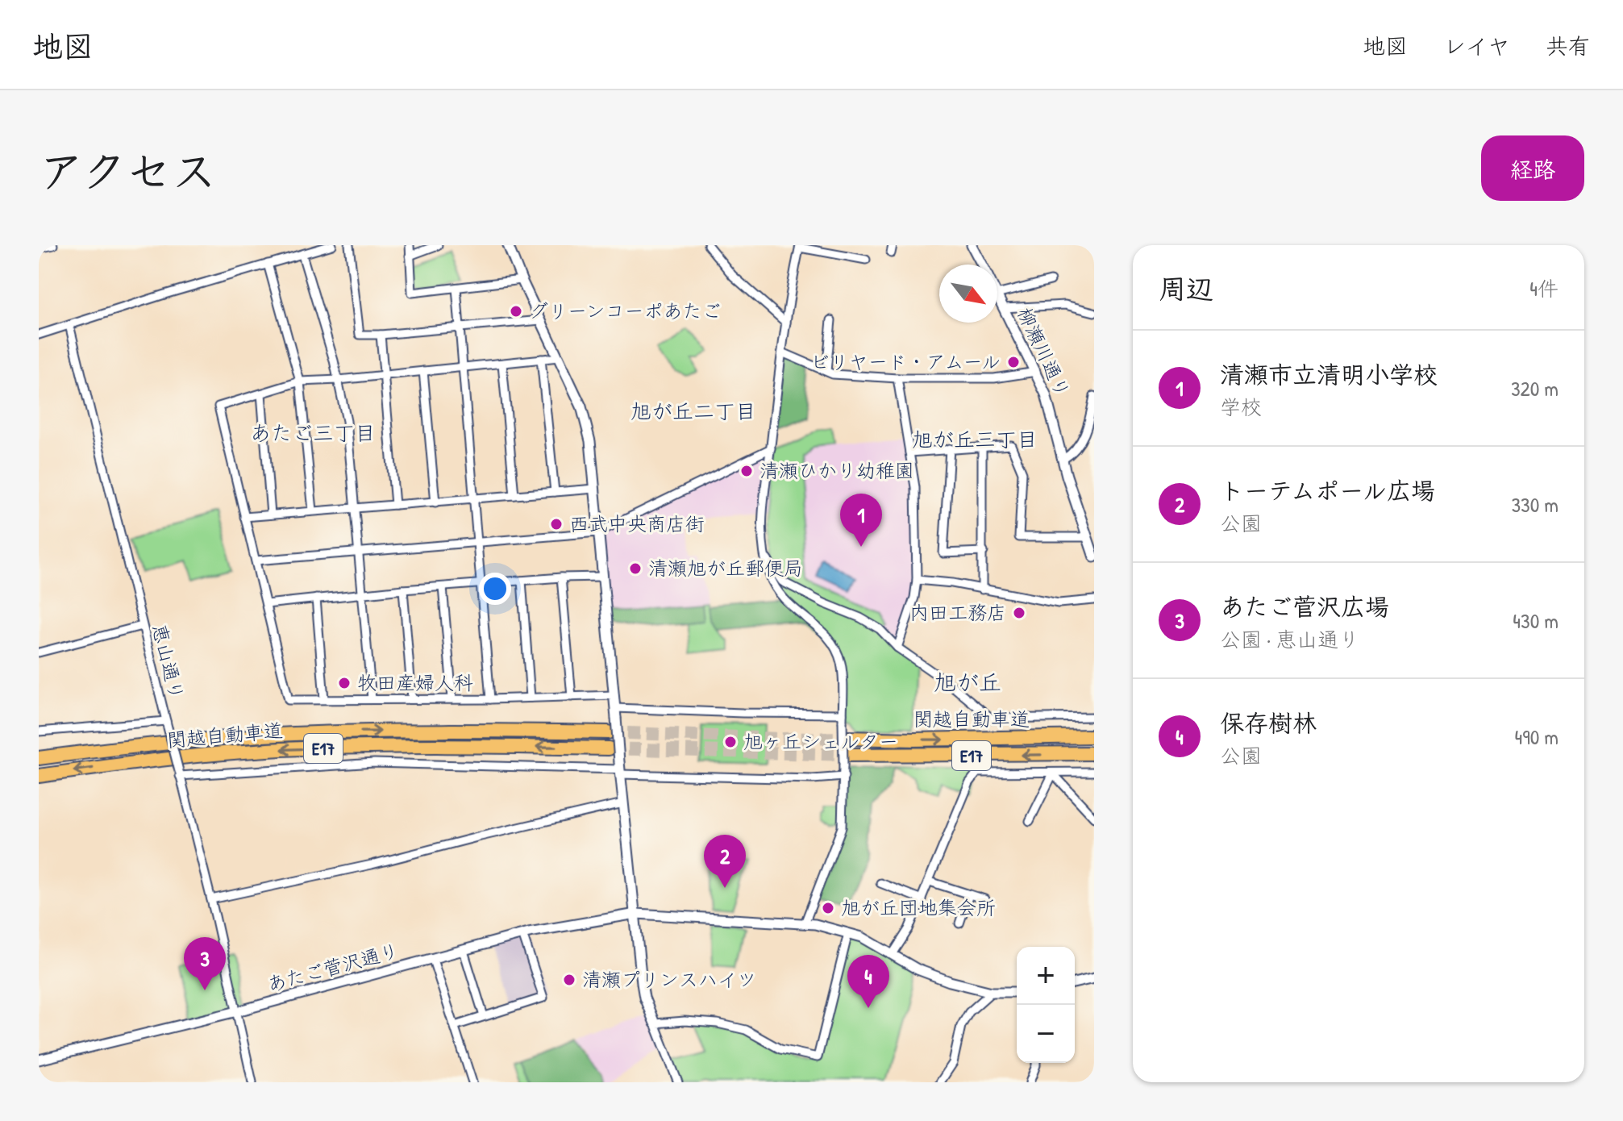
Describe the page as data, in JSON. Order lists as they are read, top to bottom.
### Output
{
  "streets": {
    "highway": ["関越自動車道", "E17"],
    "street": ["柳瀬川通り", "恵山通り", "あたご菅沢通り"]
  },
  "crossings": [
    ["恵山通り", "あたご菅沢通り"]
  ],
  "districts": [
    "旭が丘二丁目",
    "あたご三丁目",
    "旭が丘三丁目",
    "旭が丘"
  ],
  "places": [
    "グリーンコーポあたご",
    "ビリヤード・アムール",
    "清瀬ひかり幼稚園",
    "西武中央商店街",
    "清瀬旭が丘郵便局",
    "内田工務店",
    "牧田産婦人科",
    "旭ヶ丘シェルター",
    "旭が丘団地集会所",
    "清瀬プリンスハイツ"
  ],
  "north": "bottom right",
  "page": {
    "header": "地図",
    "nav": ["地図", "レイヤ", "共有"],
    "title": "アクセス",
    "buttons": "経路",
    "heading": ["周辺", "4件"],
    "list": [
      {
        "mark": "1",
        "name": "清瀬市立清明小学校",
        "note": "学校",
        "value": "320 m"
      },
      {
        "mark": "2",
        "name": "トーテムポール広場",
        "note": "公園",
        "value": "330 m"
      },
      {
        "mark": "3",
        "name": "あたご菅沢広場",
        "note": "公園 · 恵山通り",
        "value": "430 m"
      },
      {
        "mark": "4",
        "name": "保存樹林",
        "note": "公園",
        "value": "490 m"
      }
    ],
    "pins": [
      "1",
      "2",
      "3",
      "4"
    ],
    "map_buttons": ["+", "−"]
  }
}
